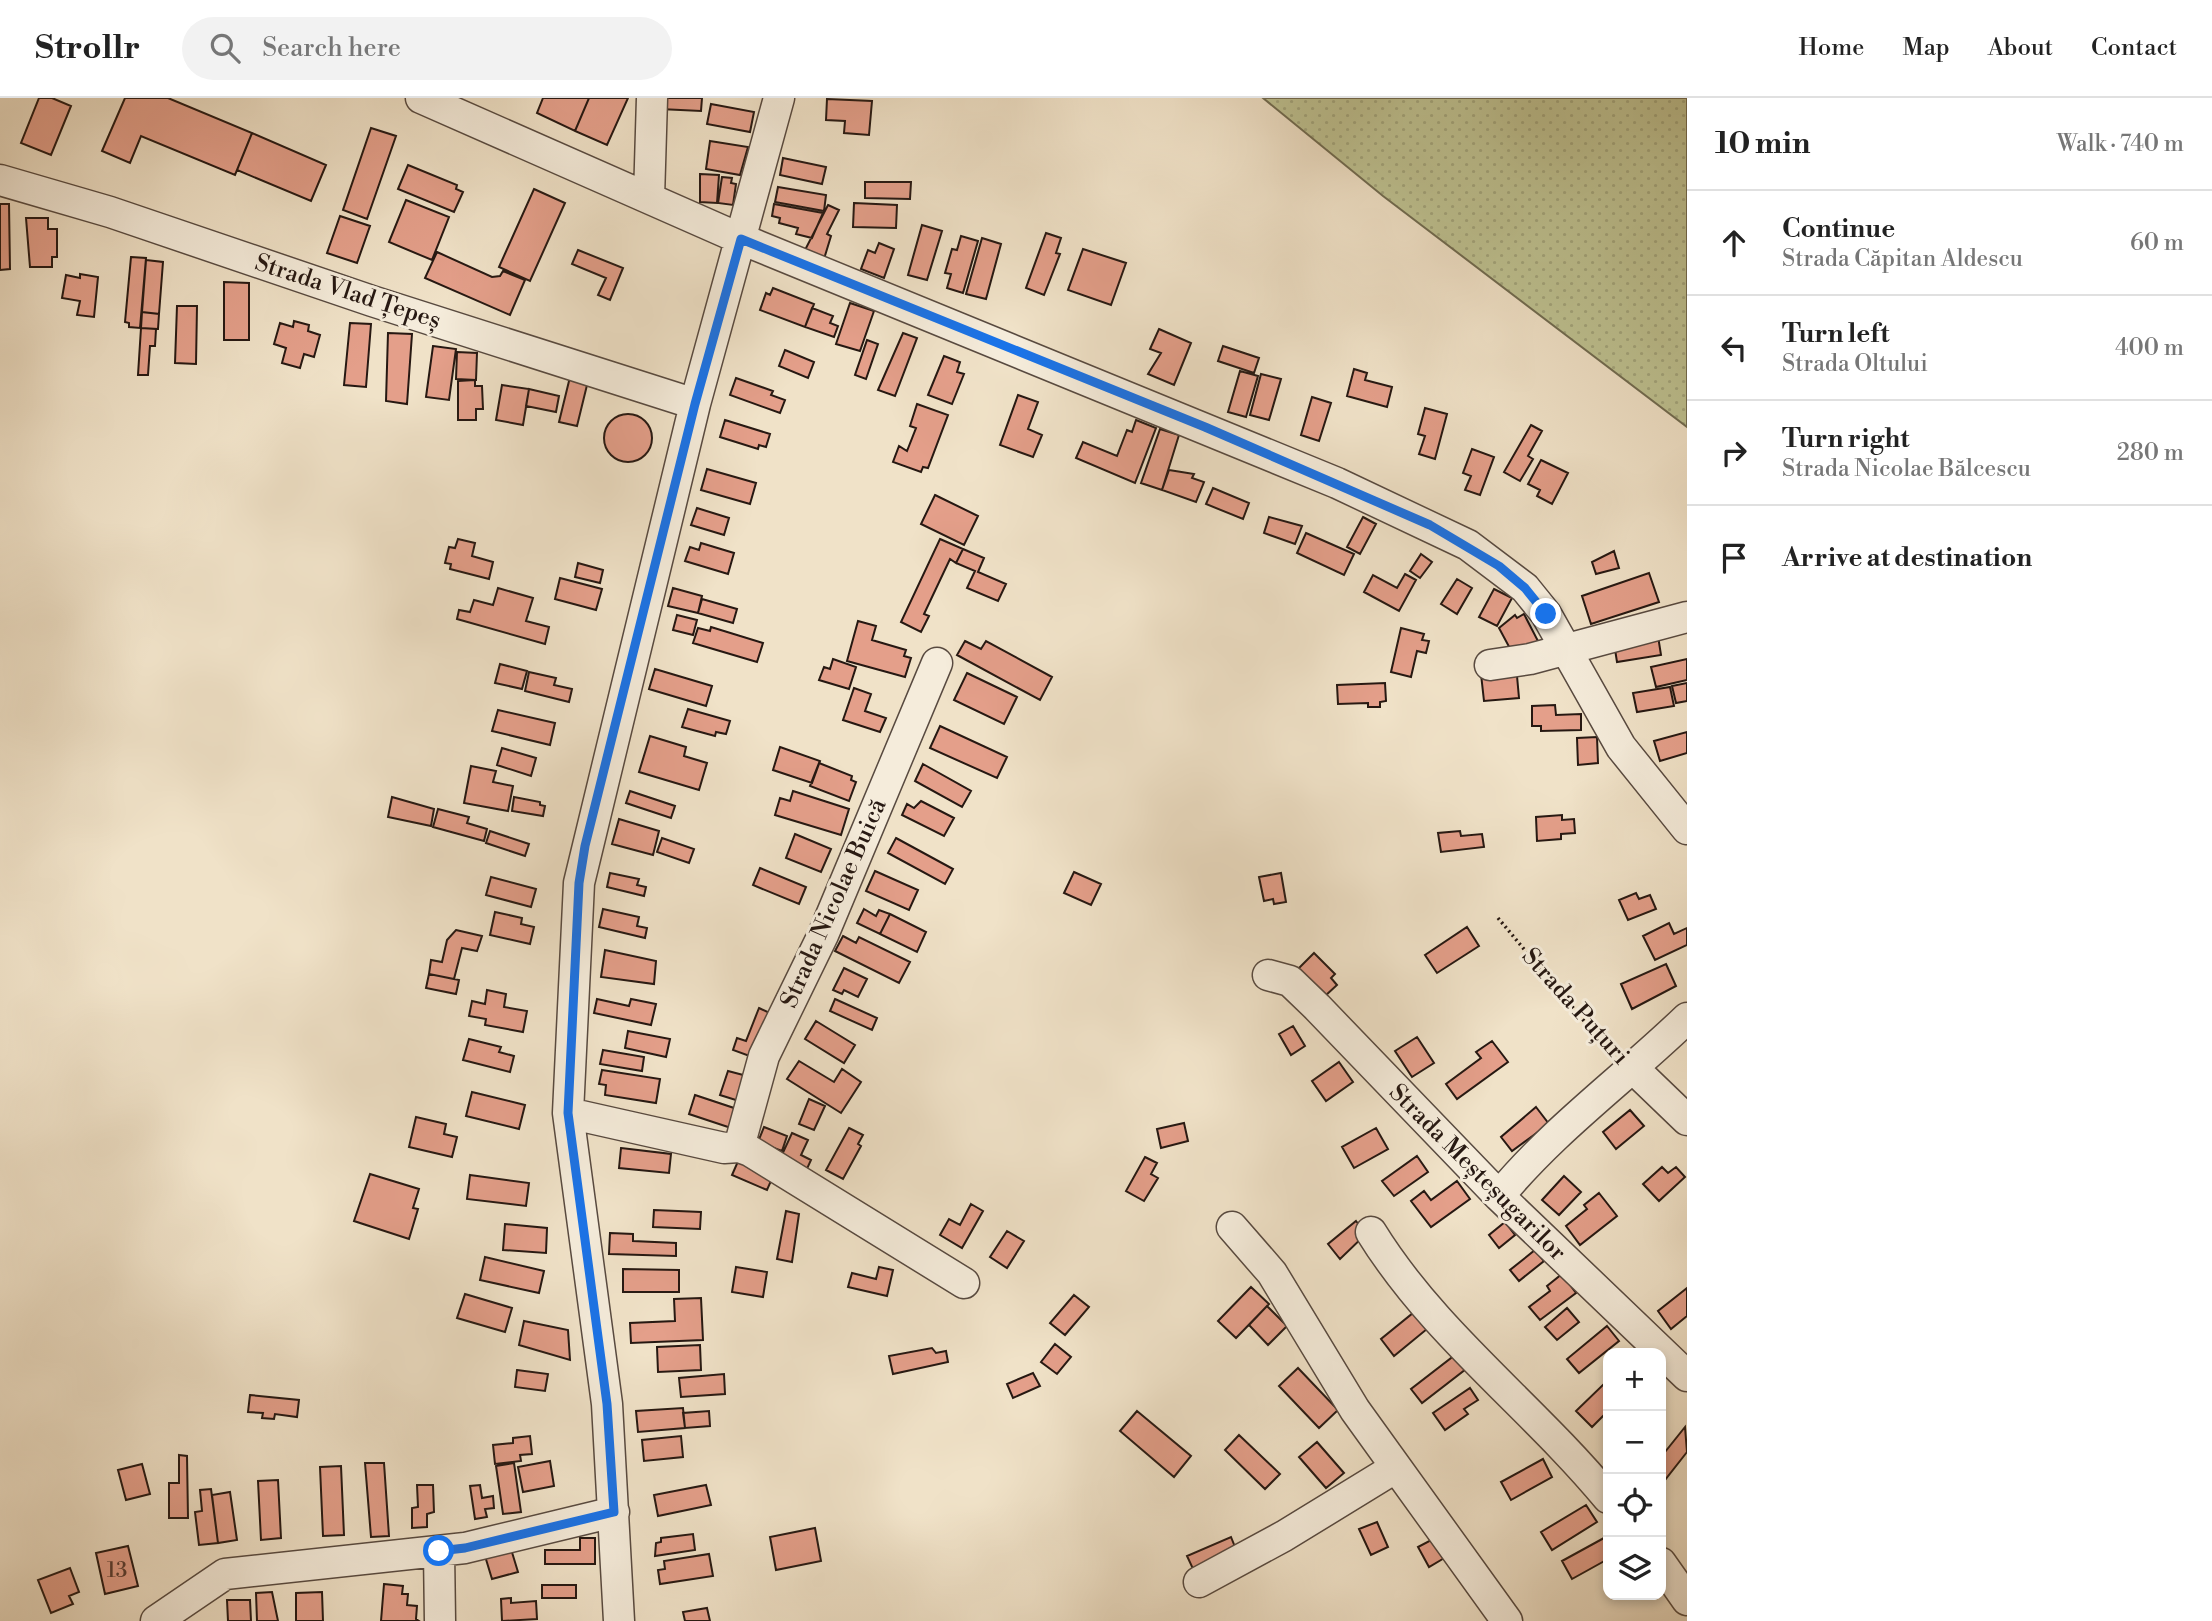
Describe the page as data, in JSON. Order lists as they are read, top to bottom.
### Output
{
  "streets": {
    "street": [
      "Strada Vlad Țepeș",
      "Strada Nicolae Buică",
      "Strada Puțuri",
      "Strada Meșteșugarilor"
    ]
  },
  "house_numbers": ["13"],
  "page": {
    "header": "Strollr",
    "search": "Search here",
    "nav": [
      "Home",
      "Map",
      "About",
      "Contact"
    ],
    "heading": ["10 min", "Walk · 740 m"],
    "list": [
      ["Continue", "Strada Căpitan Aldescu", "60 m"],
      ["Turn left", "Strada Oltului", "400 m"],
      ["Turn right", "Strada Nicolae Bălcescu", "280 m"],
      "Arrive at destination"
    ],
    "map_buttons": ["+", "−"]
  }
}
